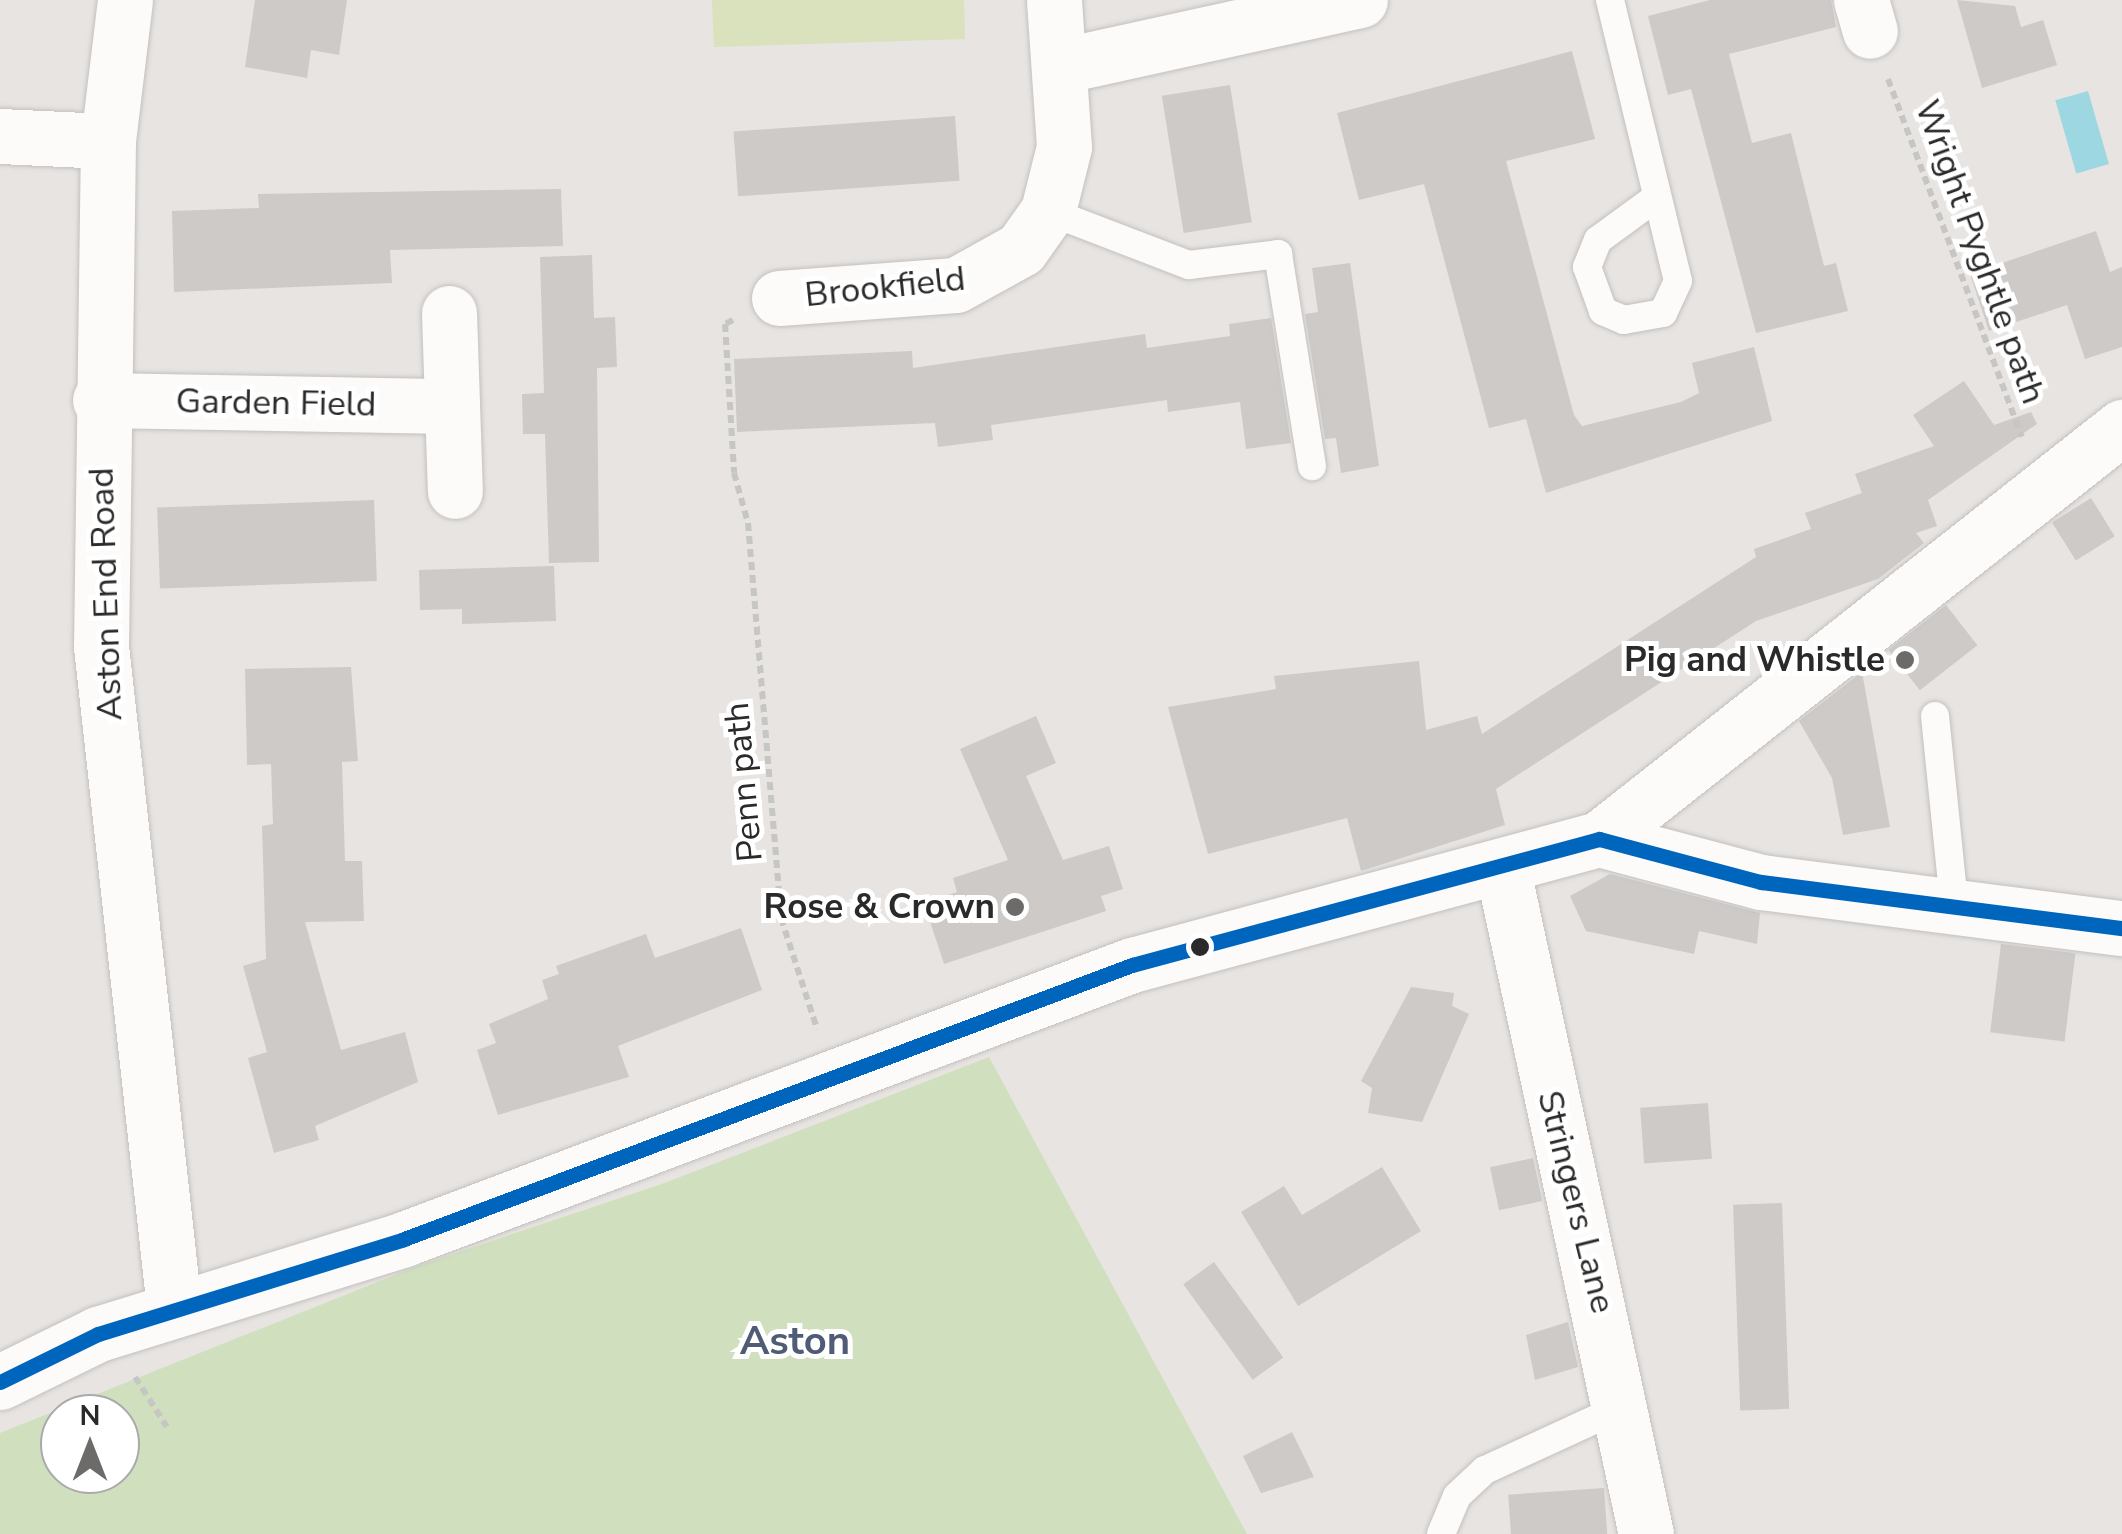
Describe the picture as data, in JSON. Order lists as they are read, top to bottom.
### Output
{
  "streets": {
    "street": [
      "Brookfield",
      "Garden Field",
      "Aston End Road",
      "Stringers Lane"
    ],
    "path": ["Wright Pyghtle path", "Penn path"]
  },
  "crossings": [
    ["Brookfield", "Penn path"],
    ["Garden Field", "Aston End Road"]
  ],
  "districts": ["Aston"],
  "places": ["Pig and Whistle", "Rose & Crown"],
  "north": "top"
}
